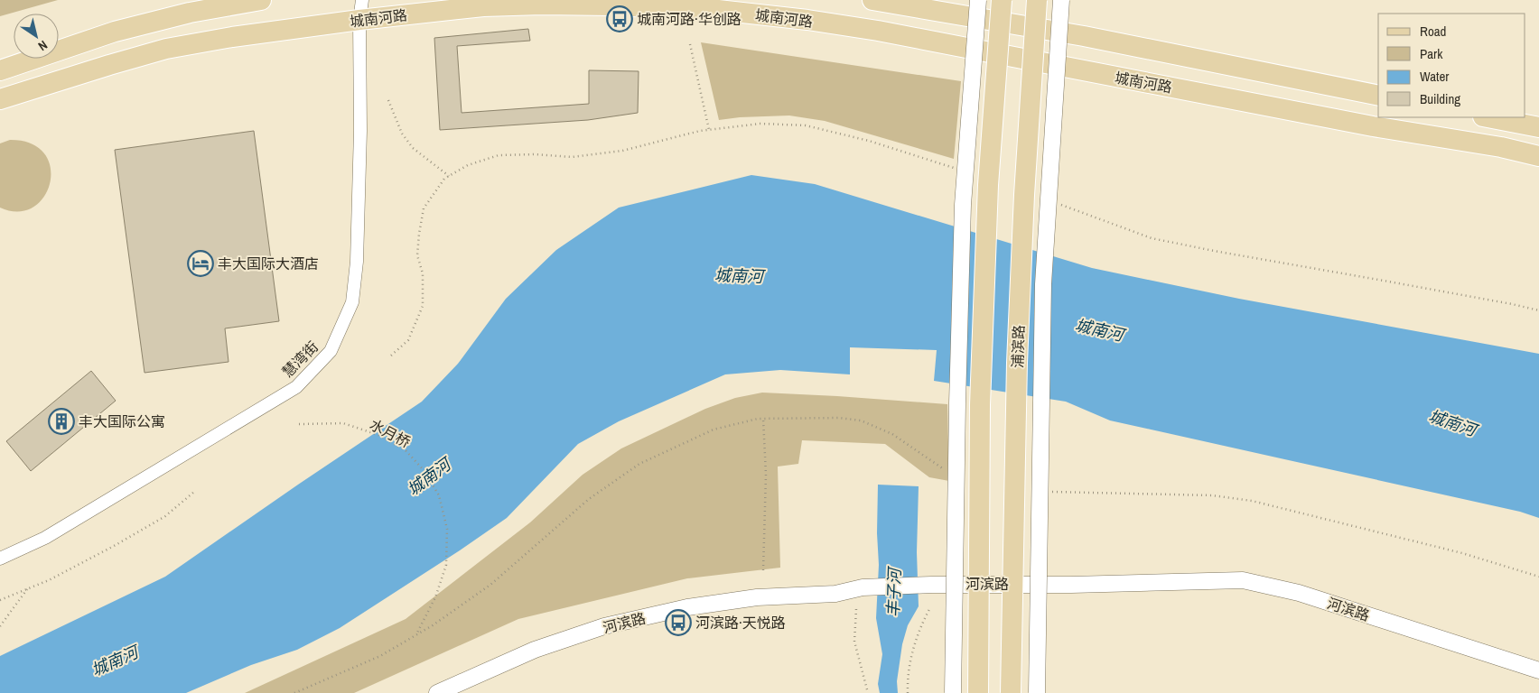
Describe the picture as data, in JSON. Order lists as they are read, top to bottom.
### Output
{
  "streets": {
    "main road": ["城南河路", "浦滨路"],
    "street": ["慧湾街", "河滨路"],
    "path": ["水月桥"]
  },
  "crossings": [
    ["城南河路", "慧湾街"]
  ],
  "water": ["城南河", "丰子河"],
  "places": {
    "bus stop": ["城南河路·华创路", "河滨路·天悦路"],
    "hotel": ["丰大国际大酒店"],
    "building": ["丰大国际公寓"]
  },
  "legend": [
    "Road",
    "Park",
    "Water",
    "Building"
  ],
  "north": "bottom right"
}
